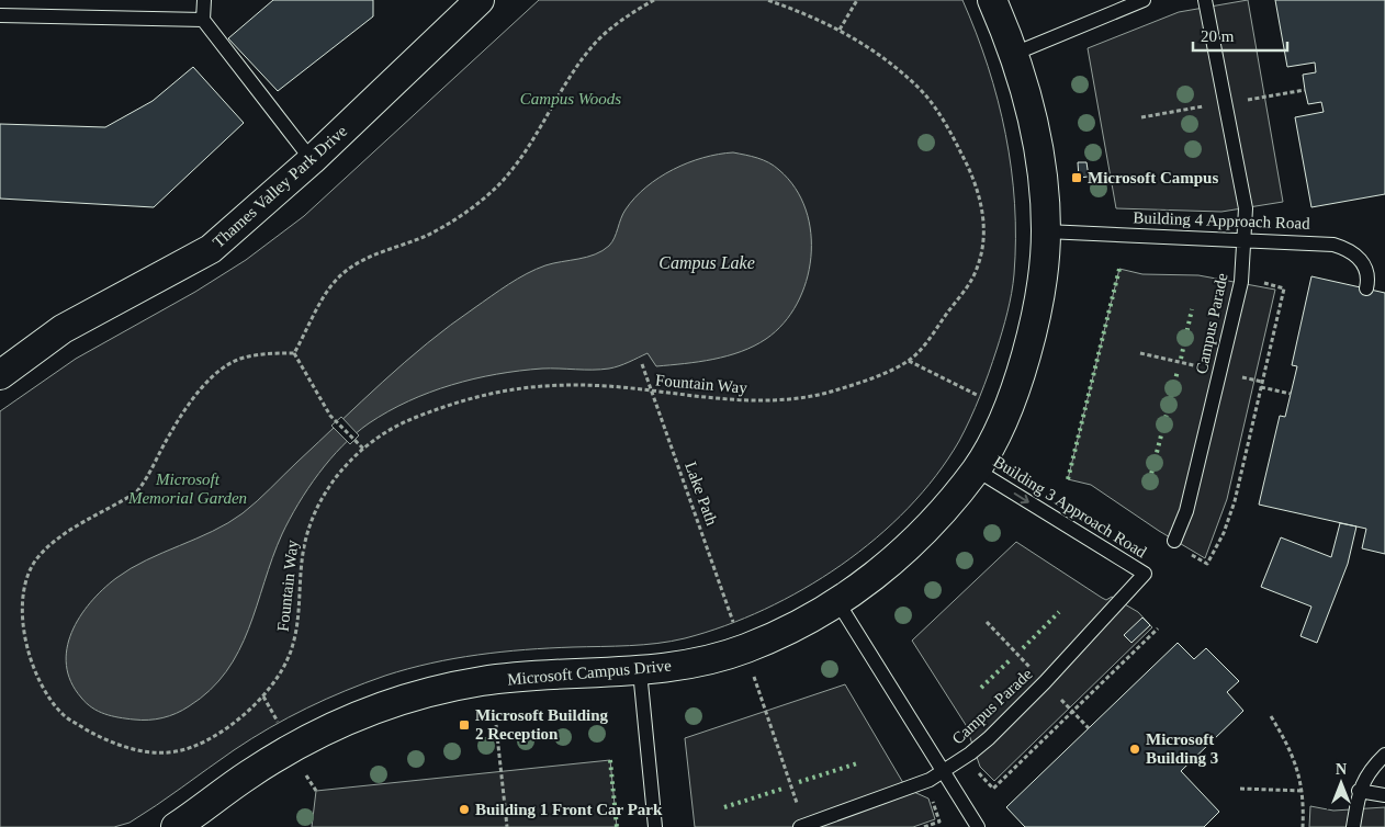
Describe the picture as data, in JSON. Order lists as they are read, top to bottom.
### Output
{
  "streets": {
    "street": ["Thames Valley Park Drive", "Microsoft Campus Drive"],
    "lane": ["Building 4 Approach Road", "Campus Parade", "Building 3 Approach Road"],
    "path": ["Fountain Way", "Lake Path"]
  },
  "crossings": [
    ["Building 4 Approach Road", "Campus Parade"],
    ["Building 4 Approach Road", "Microsoft Campus Drive"],
    ["Campus Parade", "Building 3 Approach Road"],
    ["Fountain Way", "Lake Path"],
    ["Building 3 Approach Road", "Microsoft Campus Drive"]
  ],
  "one_way": ["Building 3 Approach Road"],
  "water": ["Campus Lake"],
  "parks": ["Campus Woods", "Microsoft Memorial Garden"],
  "places": {
    "transit": ["Microsoft Campus", "Microsoft Building 2 Reception"],
    "other": ["Microsoft Building 3", "Building 1 Front Car Park"]
  },
  "scale_bar": "20 m",
  "north": "top"
}
